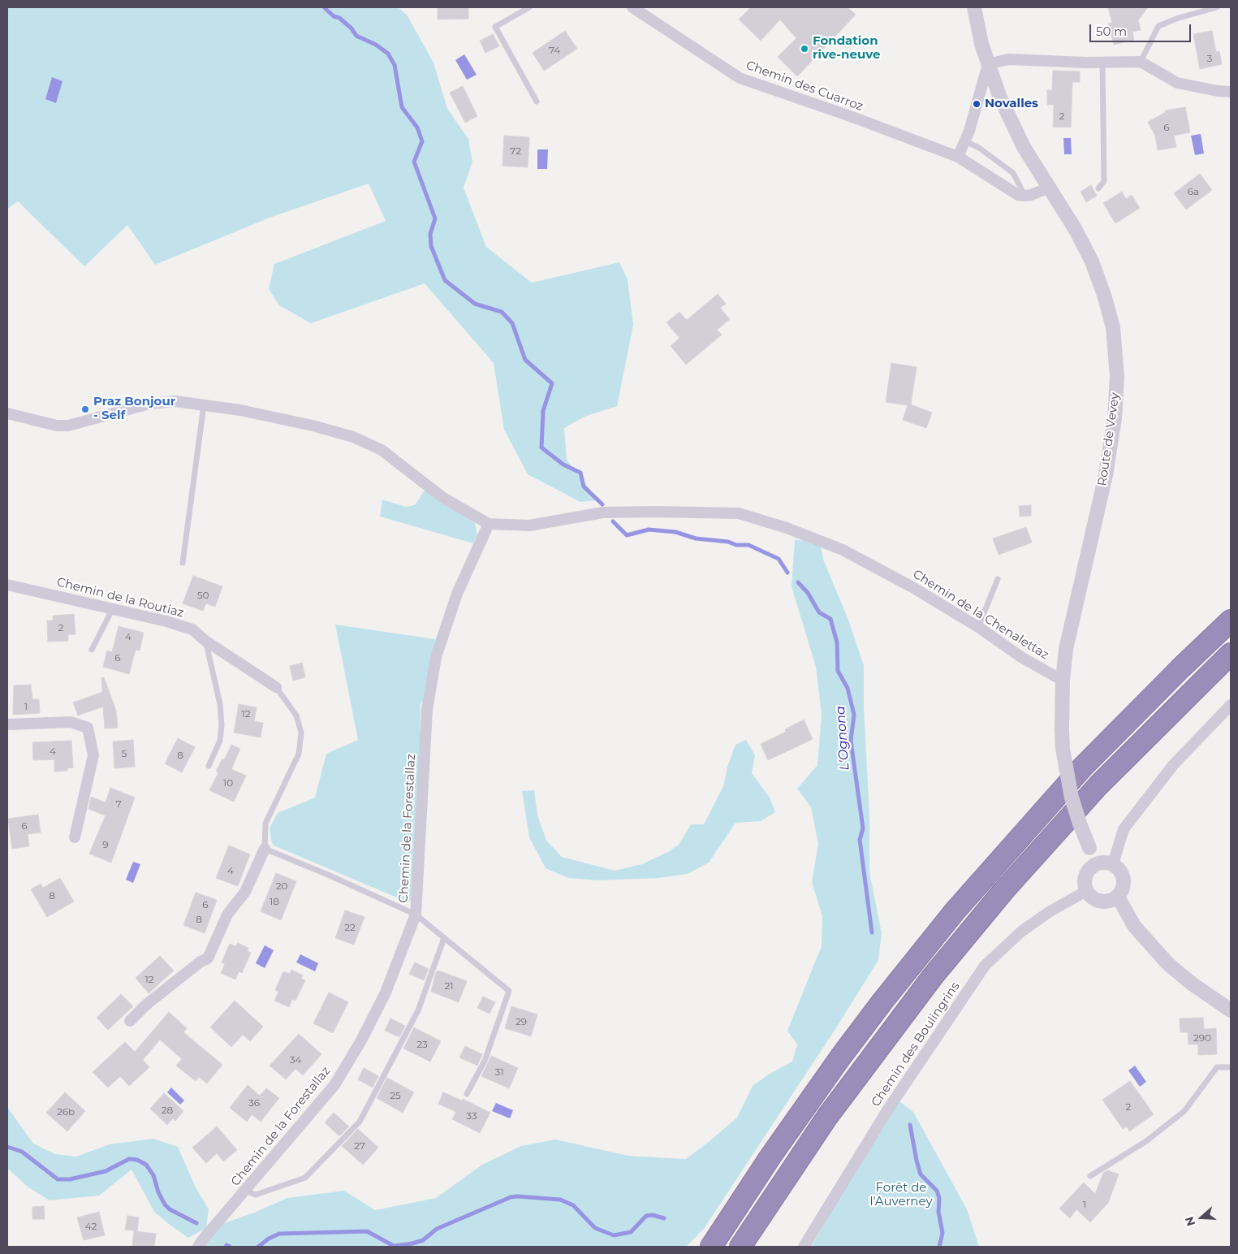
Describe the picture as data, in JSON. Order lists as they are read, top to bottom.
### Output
{
  "streets": {
    "street": [
      "Chemin des Cuarroz",
      "Route de Vevey",
      "Chemin de la Routiaz",
      "Chemin de la Chenalettaz",
      "Chemin de la Forestallaz",
      "Chemin des Boulingrins"
    ]
  },
  "crossings": [
    ["Route de Vevey", "Chemin de la Chenalettaz"],
    ["Route de Vevey", "Chemin des Boulingrins"],
    ["Chemin de la Chenalettaz", "Chemin de la Forestallaz"]
  ],
  "water": ["L'Ognona"],
  "parks": ["Forêt de l'Auverney"],
  "places": ["Fondation rive-neuve", "Novalles", "Praz Bonjour - Self"],
  "house_numbers": [
    "74",
    "3",
    "2",
    "6",
    "72",
    "6a",
    "50",
    "2",
    "4",
    "6",
    "1",
    "12",
    "4",
    "5",
    "8",
    "10",
    "7",
    "6",
    "9",
    "4",
    "20",
    "8",
    "18",
    "6",
    "8",
    "22",
    "12",
    "21",
    "29",
    "290",
    "23",
    "34",
    "31",
    "25",
    "36",
    "2",
    "28",
    "26b",
    "33",
    "27",
    "1",
    "42"
  ],
  "scale_bar": "50 m",
  "north": "left"
}
